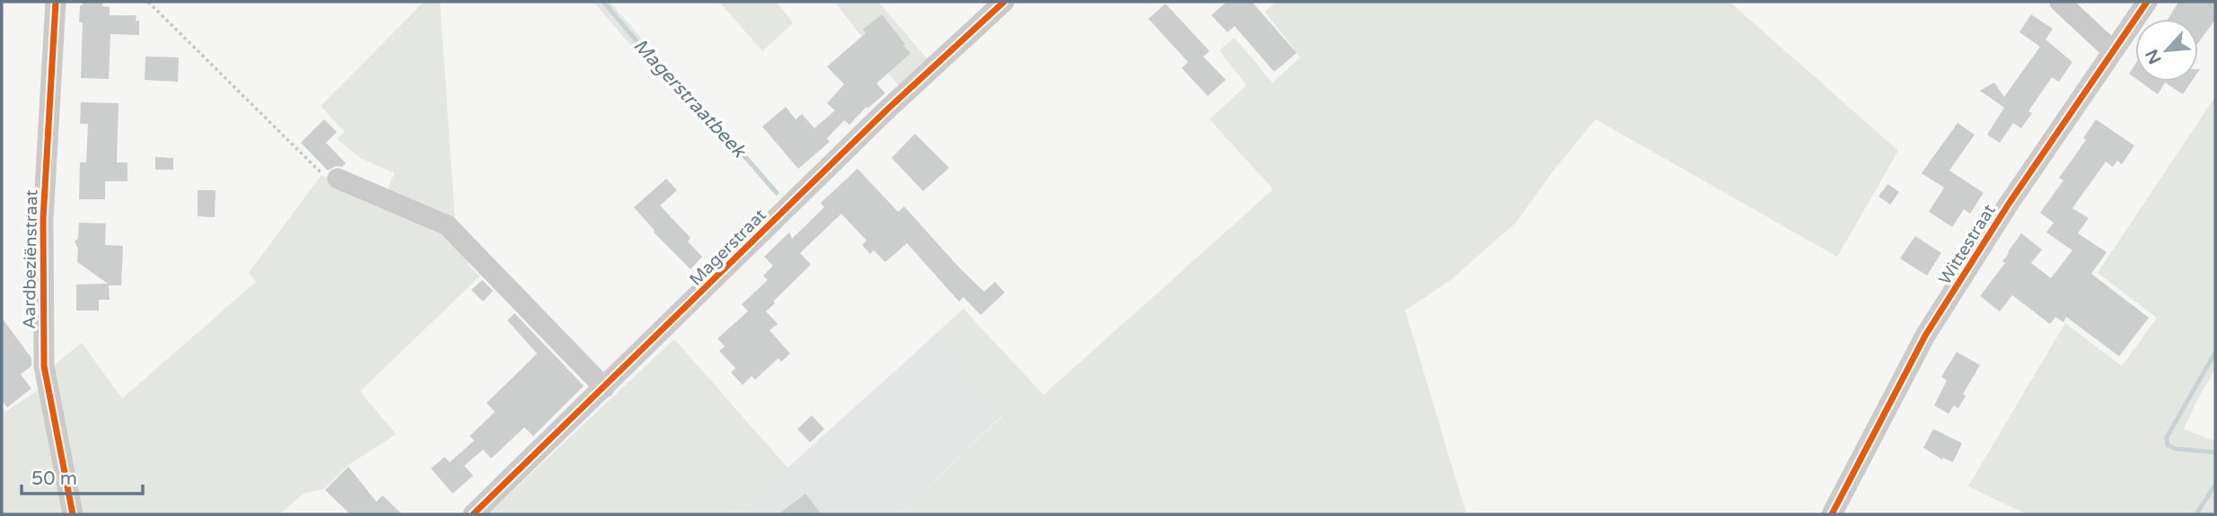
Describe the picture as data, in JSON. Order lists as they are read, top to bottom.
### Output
{
  "streets": {
    "street": ["Wittestraat", "Magerstraat", "Aardbeziënstraat"]
  },
  "water": ["Magerstraatbeek"],
  "scale_bar": "50 m",
  "north": "bottom left"
}
